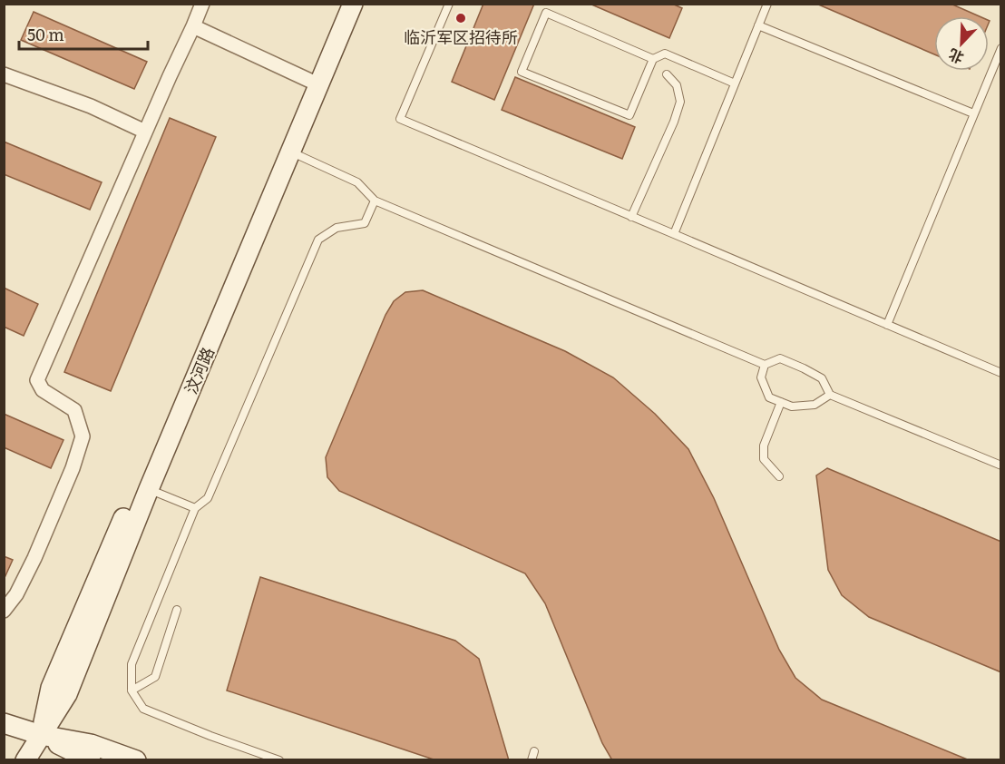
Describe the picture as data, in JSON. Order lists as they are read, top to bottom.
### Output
{
  "streets": {
    "street": ["汶河路"]
  },
  "places": ["临沂军区招待所"],
  "scale_bar": "50 m",
  "north": "bottom left"
}
